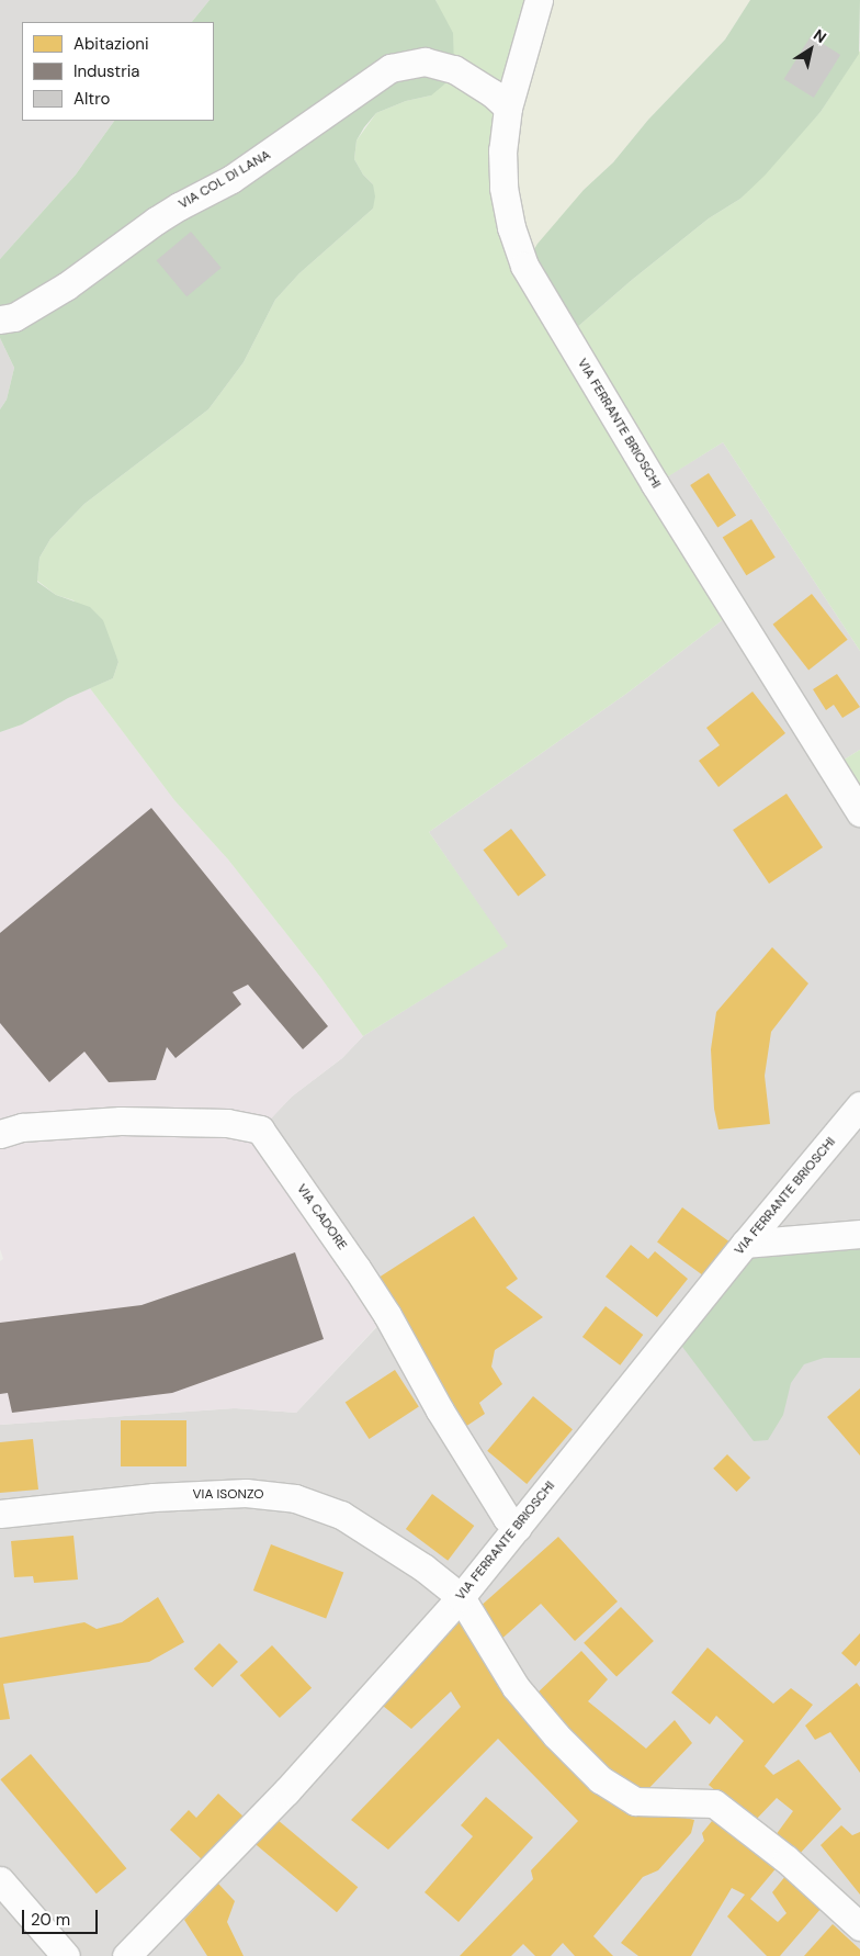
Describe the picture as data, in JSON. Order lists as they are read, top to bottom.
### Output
{
  "streets": {
    "street": [
      "VIA COL DI LANA",
      "VIA FERRANTE BRIOSCHI",
      "VIA CADORE",
      "VIA ISONZO"
    ]
  },
  "crossings": [
    ["VIA COL DI LANA", "VIA FERRANTE BRIOSCHI"],
    ["VIA FERRANTE BRIOSCHI", "VIA CADORE"],
    ["VIA FERRANTE BRIOSCHI", "VIA ISONZO"]
  ],
  "legend": ["Abitazioni", "Industria", "Altro"],
  "scale_bar": "20 m",
  "north": "top right"
}
